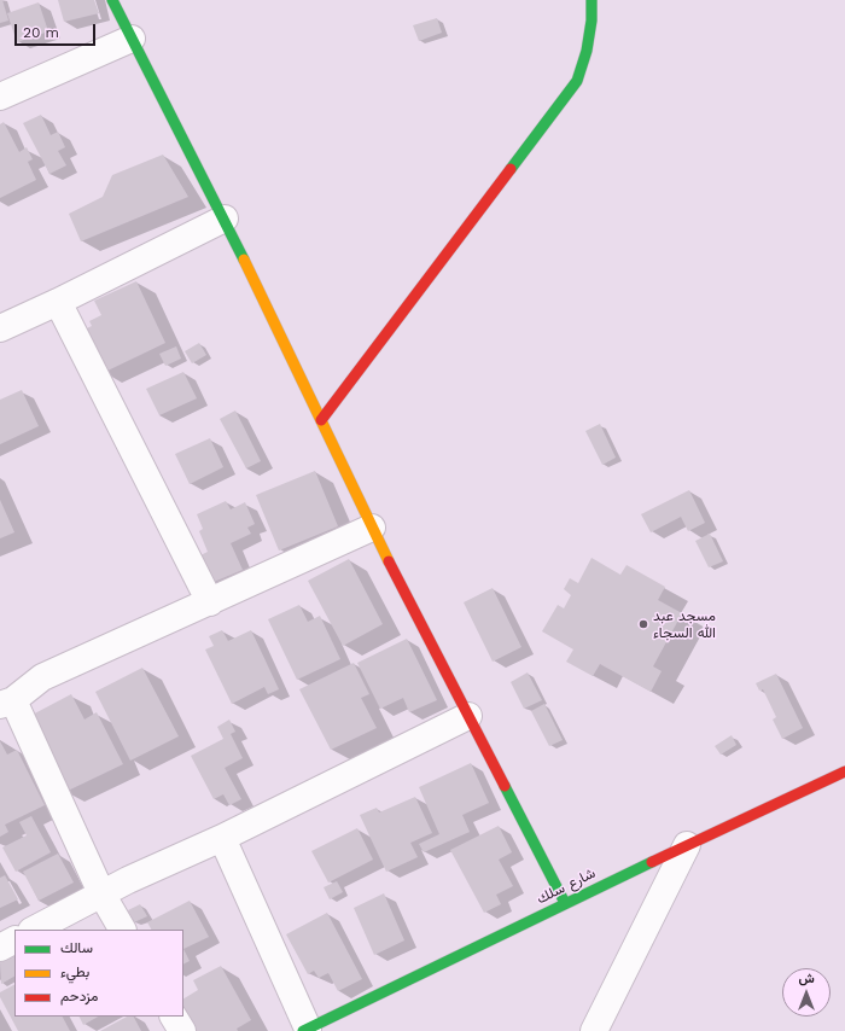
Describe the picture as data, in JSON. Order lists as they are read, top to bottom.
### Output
{
  "streets": {
    "street": ["شارع سلك"]
  },
  "places": ["مسجد عبد الله السجاء"],
  "legend": ["سالك", "بطيء", "مزدحم"],
  "scale_bar": "20 m",
  "north": "top"
}
